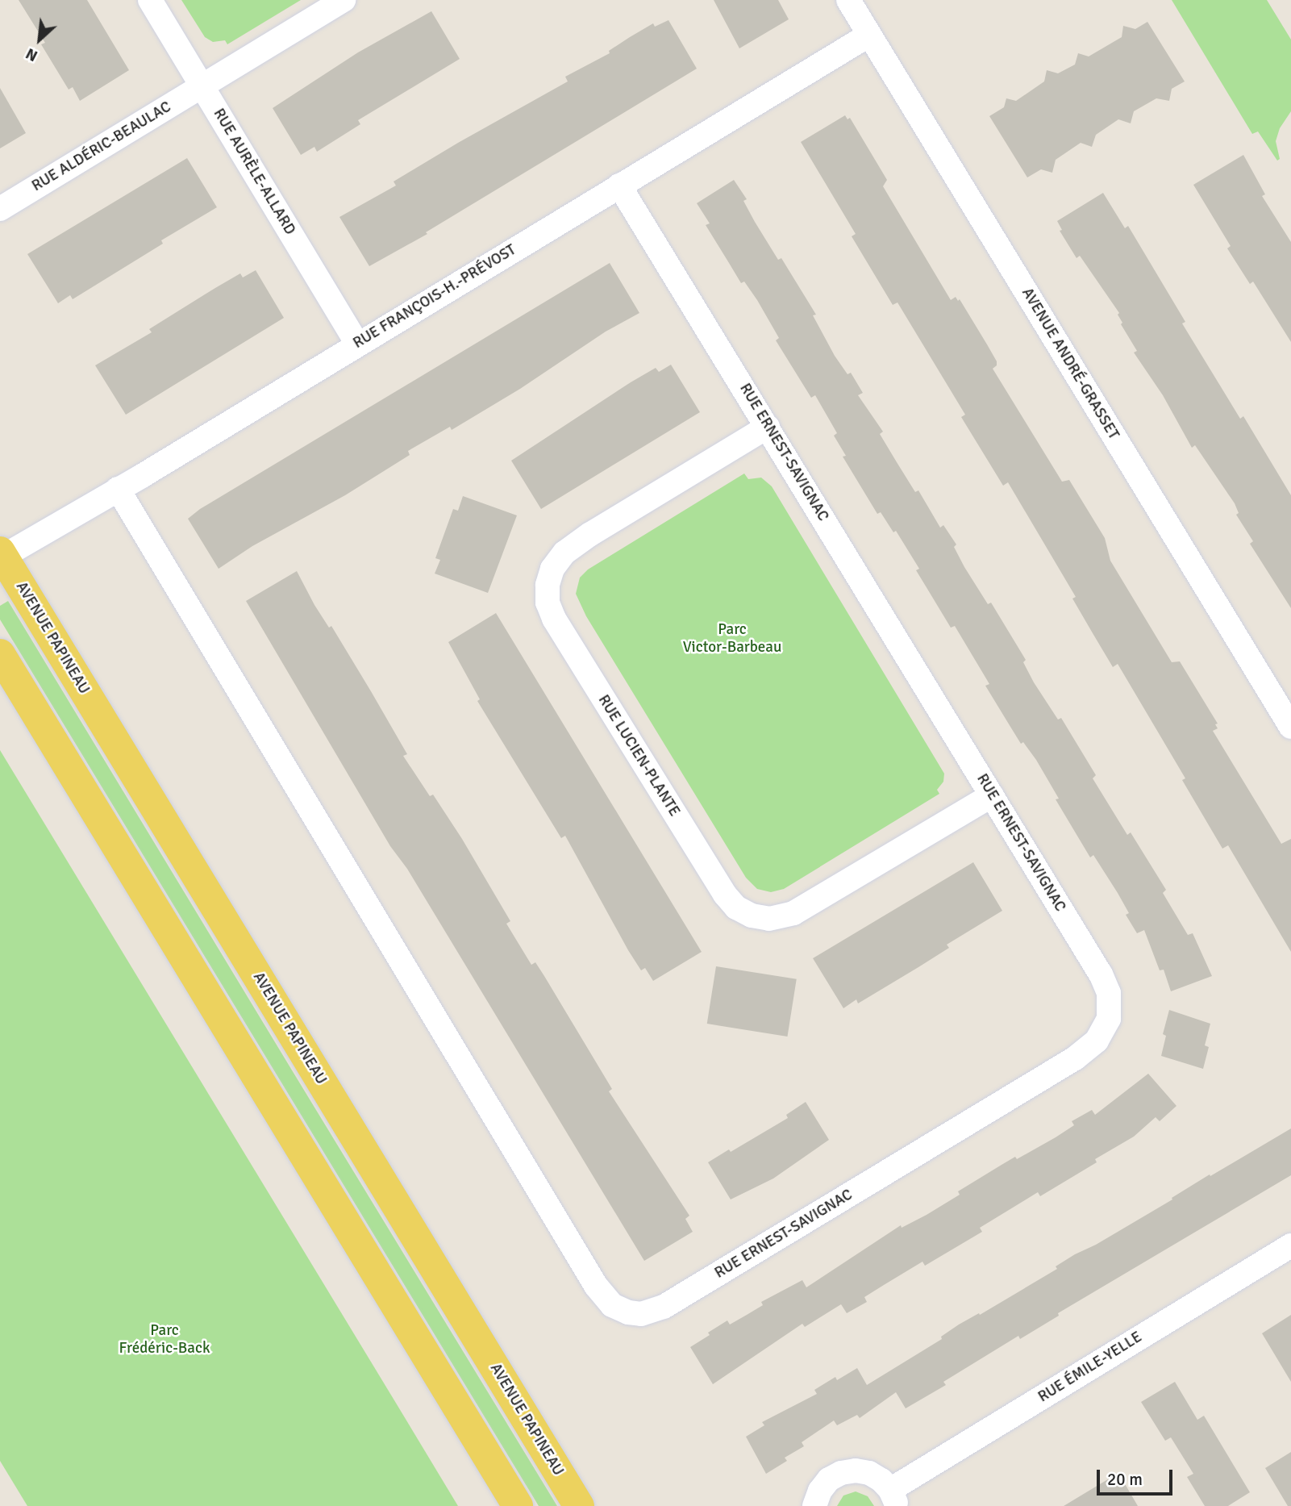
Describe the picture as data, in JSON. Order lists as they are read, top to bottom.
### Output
{
  "streets": {
    "main road": ["AVENUE PAPINEAU"],
    "street": [
      "RUE ALDÉRIC-BEAULAC",
      "RUE AURÈLE-ALLARD",
      "RUE FRANÇOIS-H.-PRÉVOST",
      "AVENUE ANDRÉ-GRASSET",
      "RUE ERNEST-SAVIGNAC",
      "RUE LUCIEN-PLANTE",
      "RUE ÉMILE-YELLE"
    ]
  },
  "crossings": [
    ["RUE ALDÉRIC-BEAULAC", "RUE AURÈLE-ALLARD"],
    ["RUE AURÈLE-ALLARD", "RUE FRANÇOIS-H.-PRÉVOST"],
    ["RUE FRANÇOIS-H.-PRÉVOST", "AVENUE ANDRÉ-GRASSET"],
    ["RUE FRANÇOIS-H.-PRÉVOST", "RUE ERNEST-SAVIGNAC"],
    ["RUE FRANÇOIS-H.-PRÉVOST", "AVENUE PAPINEAU"],
    ["RUE ERNEST-SAVIGNAC", "RUE LUCIEN-PLANTE"]
  ],
  "parks": ["Parc Victor-Barbeau", "Parc Frédéric-Back"],
  "scale_bar": "20 m",
  "north": "bottom left"
}
